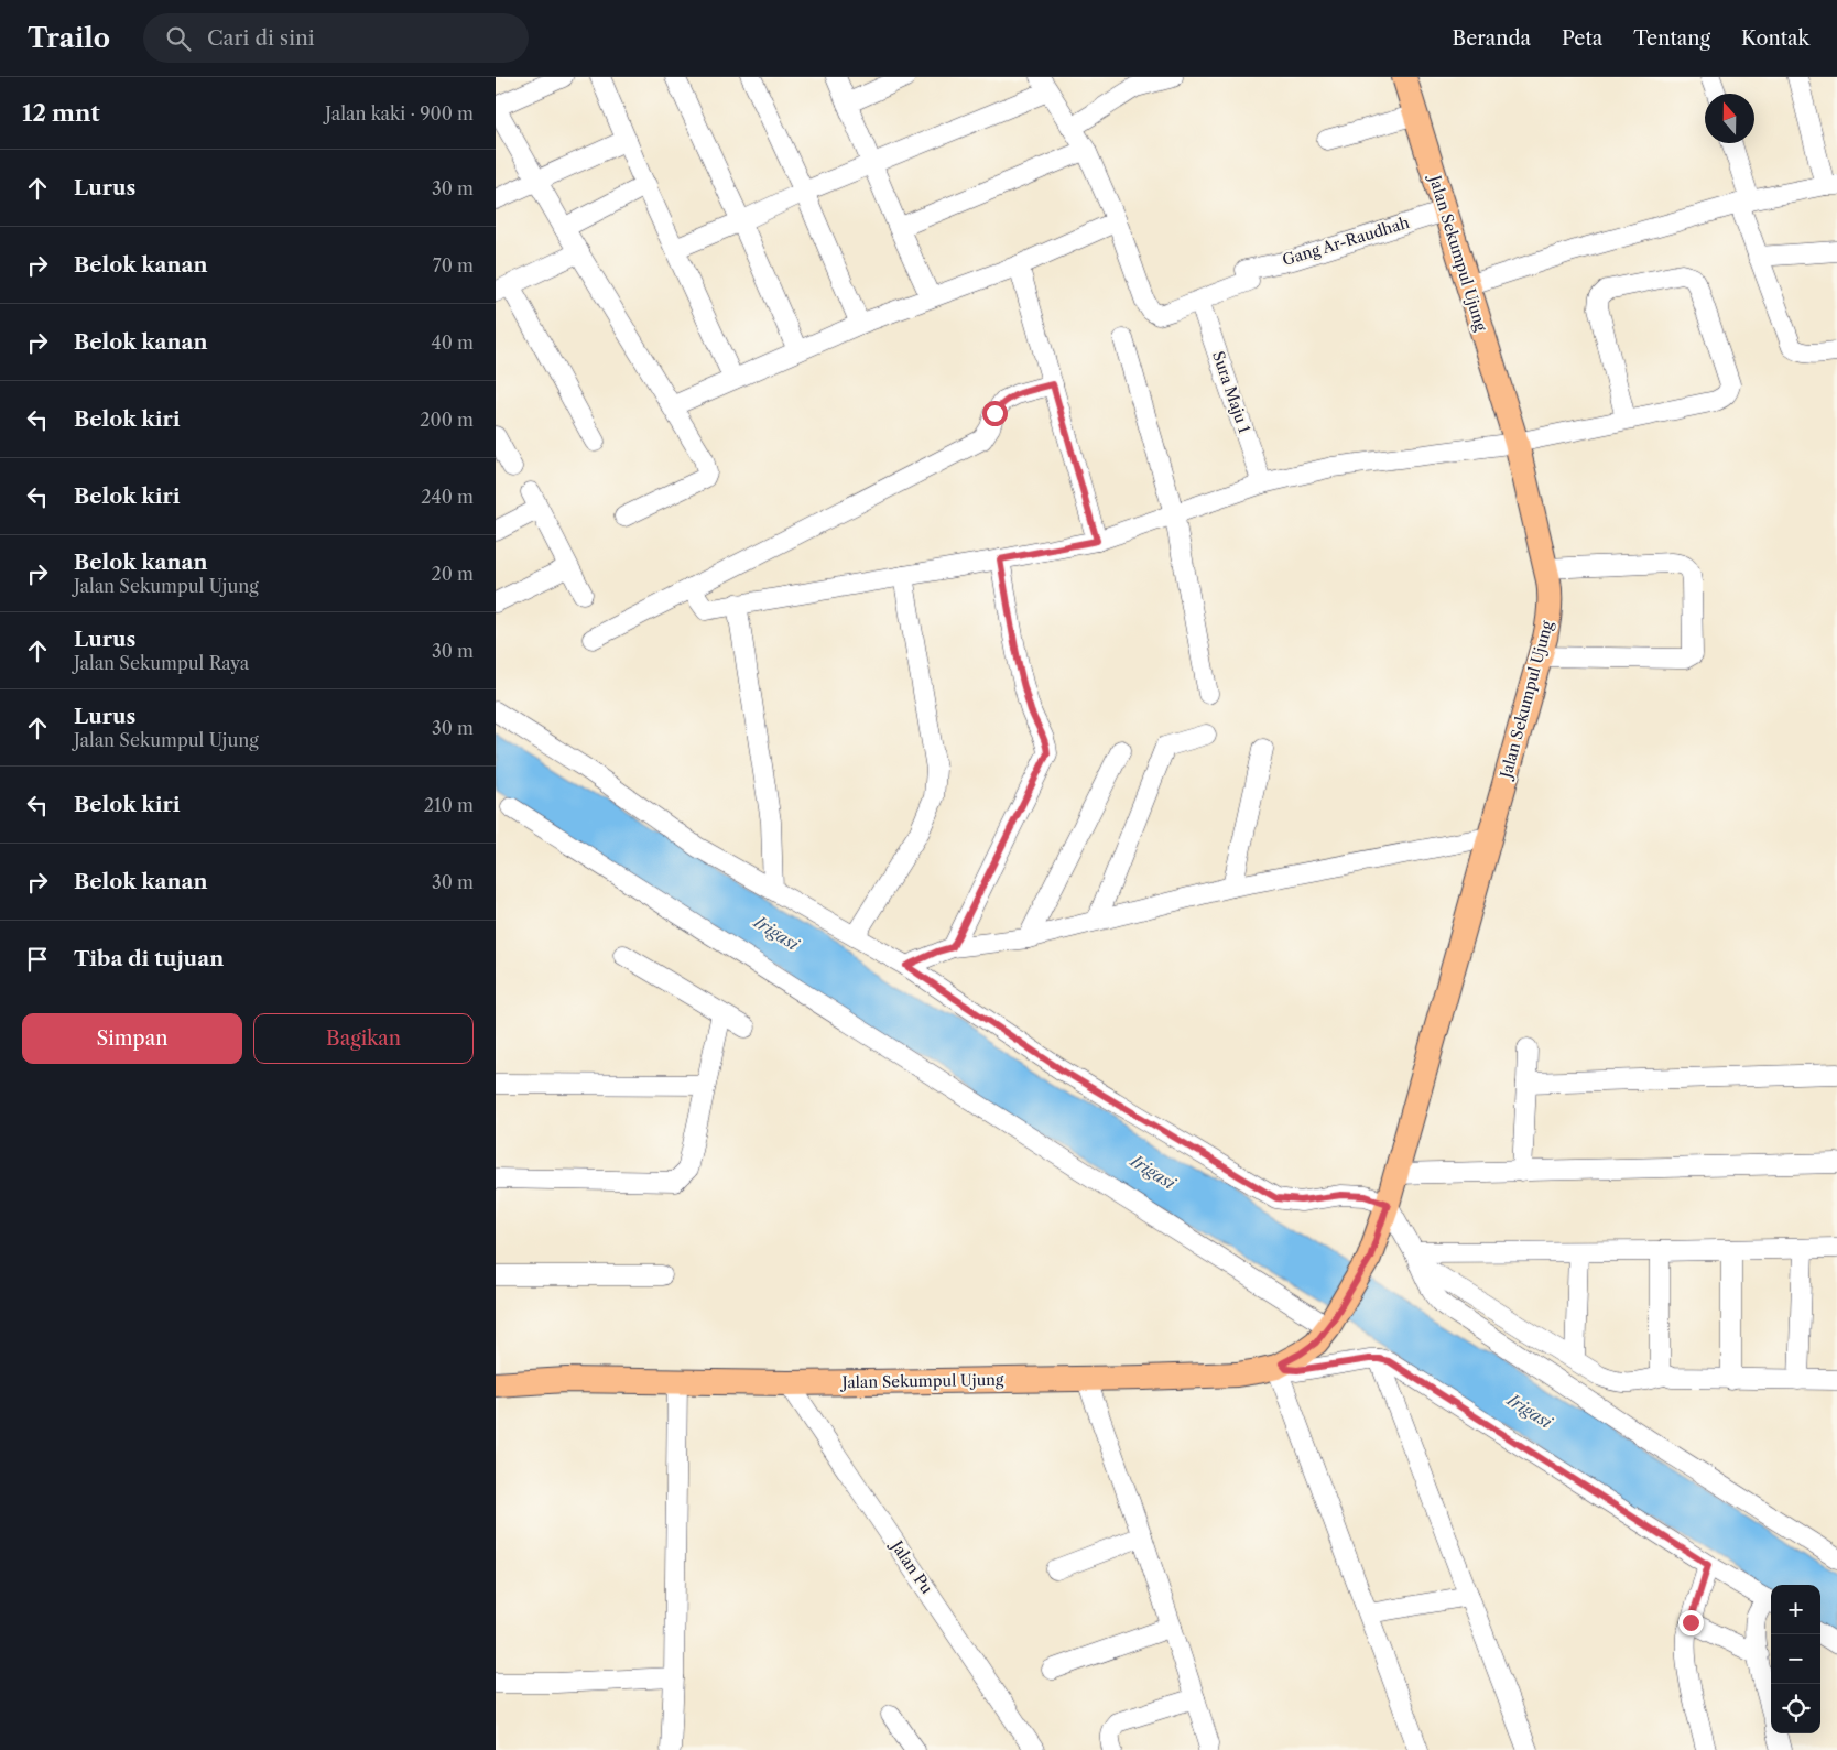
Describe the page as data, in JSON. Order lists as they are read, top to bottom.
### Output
{
  "streets": {
    "main road": ["Jalan Sekumpul Ujung"],
    "street": ["Gang Ar-Raudhah", "Sura Maju 1", "Jalan Pu"]
  },
  "crossings": [
    ["Gang Ar-Raudhah", "Jalan Sekumpul Ujung"],
    ["Gang Ar-Raudhah", "Sura Maju 1"],
    ["Jalan Sekumpul Ujung", "Jalan Pu"]
  ],
  "water": ["Irigasi"],
  "north": "top",
  "page": {
    "header": "Trailo",
    "search": "Cari di sini",
    "nav": [
      "Beranda",
      "Peta",
      "Tentang",
      "Kontak"
    ],
    "heading": ["12 mnt", "Jalan kaki · 900 m"],
    "list": [
      ["Lurus", "30 m"],
      ["Belok kanan", "70 m"],
      ["Belok kanan", "40 m"],
      ["Belok kiri", "200 m"],
      ["Belok kiri", "240 m"],
      ["Belok kanan", "Jalan Sekumpul Ujung", "20 m"],
      ["Lurus", "Jalan Sekumpul Raya", "30 m"],
      ["Lurus", "Jalan Sekumpul Ujung", "30 m"],
      ["Belok kiri", "210 m"],
      ["Belok kanan", "30 m"],
      "Tiba di tujuan"
    ],
    "buttons": ["Simpan", "Bagikan"],
    "map_buttons": ["+", "−"]
  }
}
